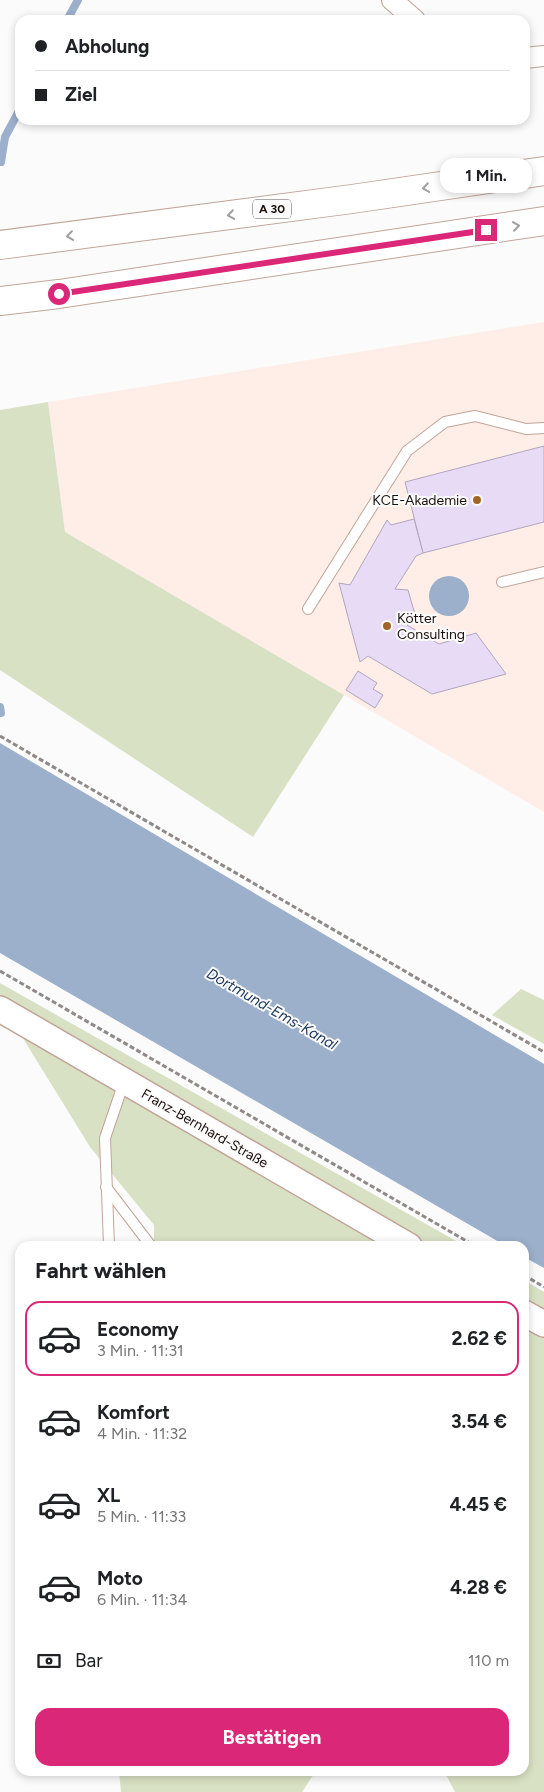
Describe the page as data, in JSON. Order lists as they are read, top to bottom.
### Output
{
  "streets": {
    "highway": ["A 30"],
    "street": ["Franz-Bernhard-Straße"]
  },
  "water": ["Dortmund-Ems-Kanal"],
  "places": ["KCE-Akademie", "Kötter Consulting"],
  "page": {
    "banner": ["Abholung", "Ziel"],
    "bubble": "1 Min.",
    "heading": "Fahrt wählen",
    "list": [
      {
        "name": "Economy",
        "note": "3 Min. · 11:31",
        "value": "2.62 €"
      },
      {
        "name": "Komfort",
        "note": "4 Min. · 11:32",
        "value": "3.54 €"
      },
      {
        "name": "XL",
        "note": "5 Min. · 11:33",
        "value": "4.45 €"
      },
      {
        "name": "Moto",
        "note": "6 Min. · 11:34",
        "value": "4.28 €"
      }
    ],
    "pay": ["Bar", "110 m"],
    "buttons": "Bestätigen"
  }
}
